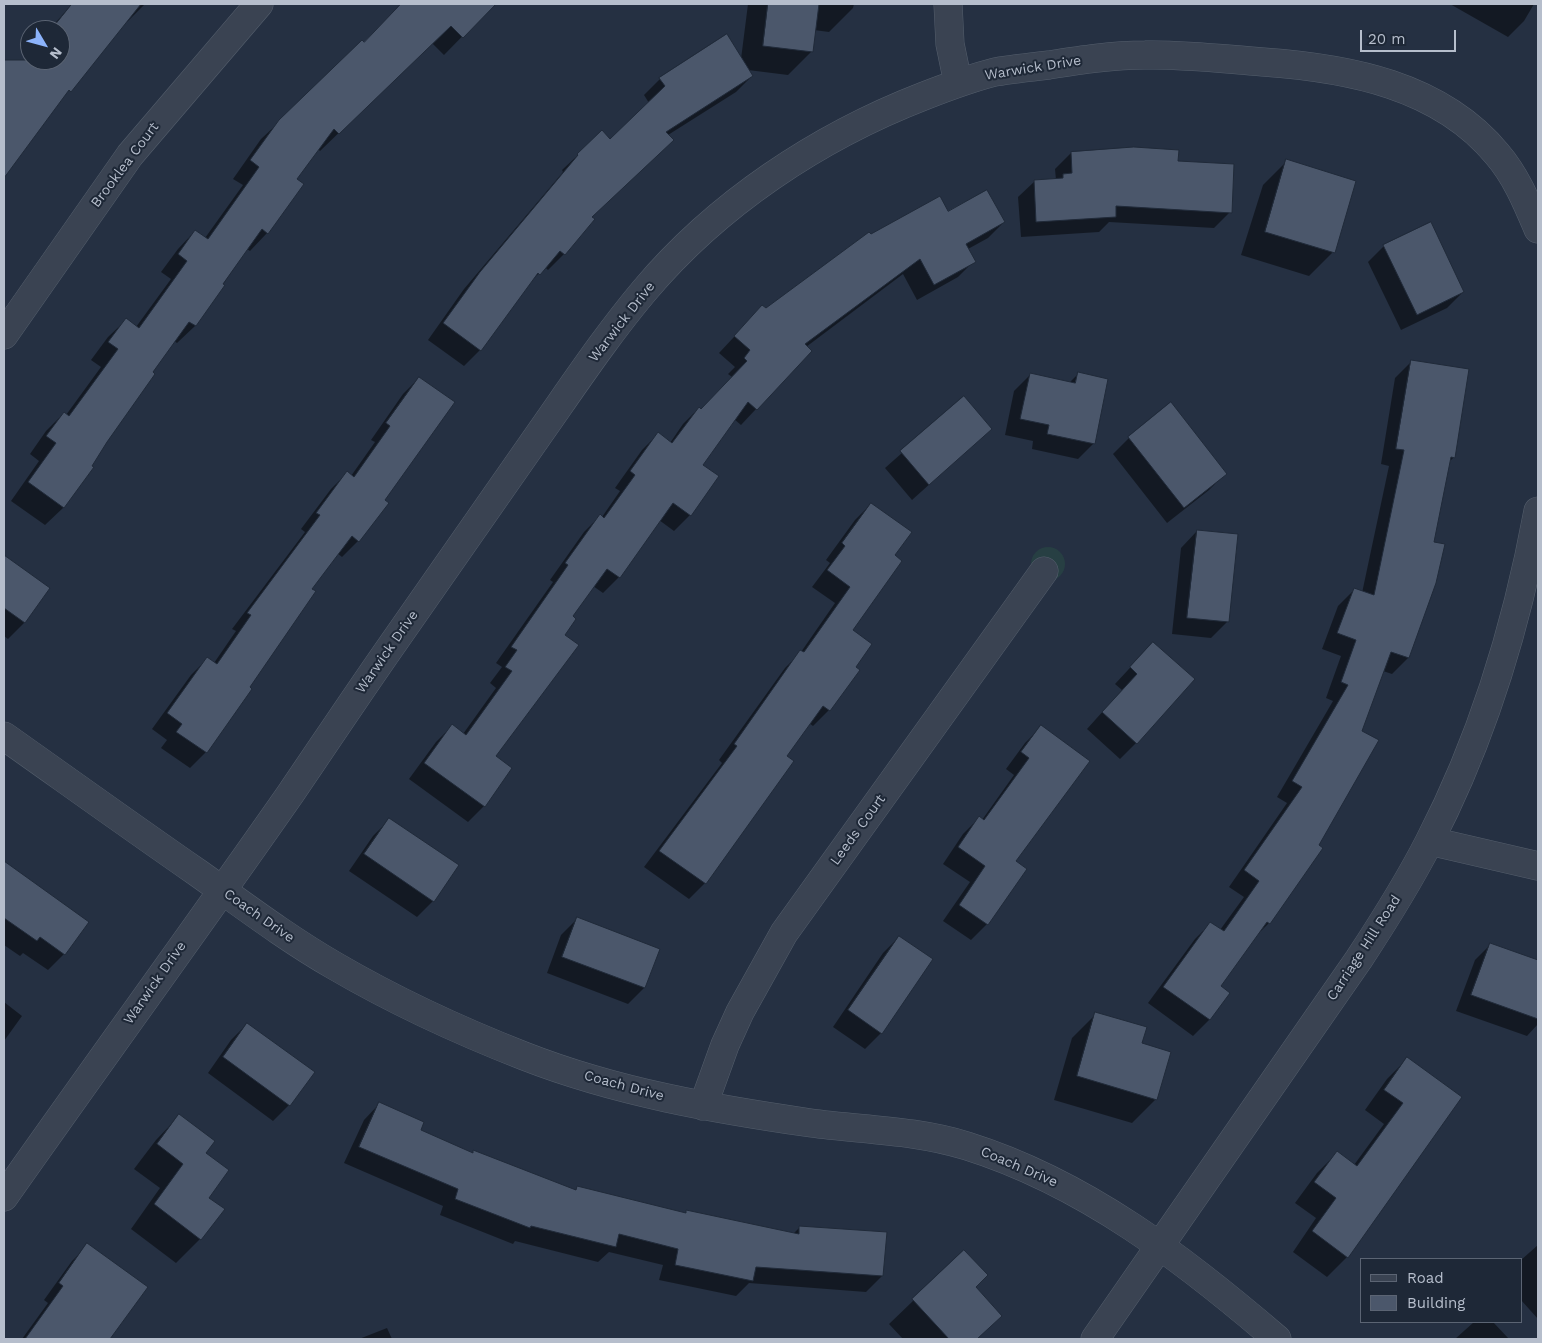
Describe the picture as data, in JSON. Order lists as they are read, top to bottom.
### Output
{
  "streets": {
    "street": [
      "Warwick Drive",
      "Brooklea Court",
      "Leeds Court",
      "Coach Drive",
      "Carriage Hill Road"
    ]
  },
  "crossings": [
    ["Warwick Drive", "Coach Drive"],
    ["Leeds Court", "Coach Drive"],
    ["Coach Drive", "Carriage Hill Road"]
  ],
  "legend": ["Road", "Building"],
  "scale_bar": "20 m",
  "north": "bottom right"
}
